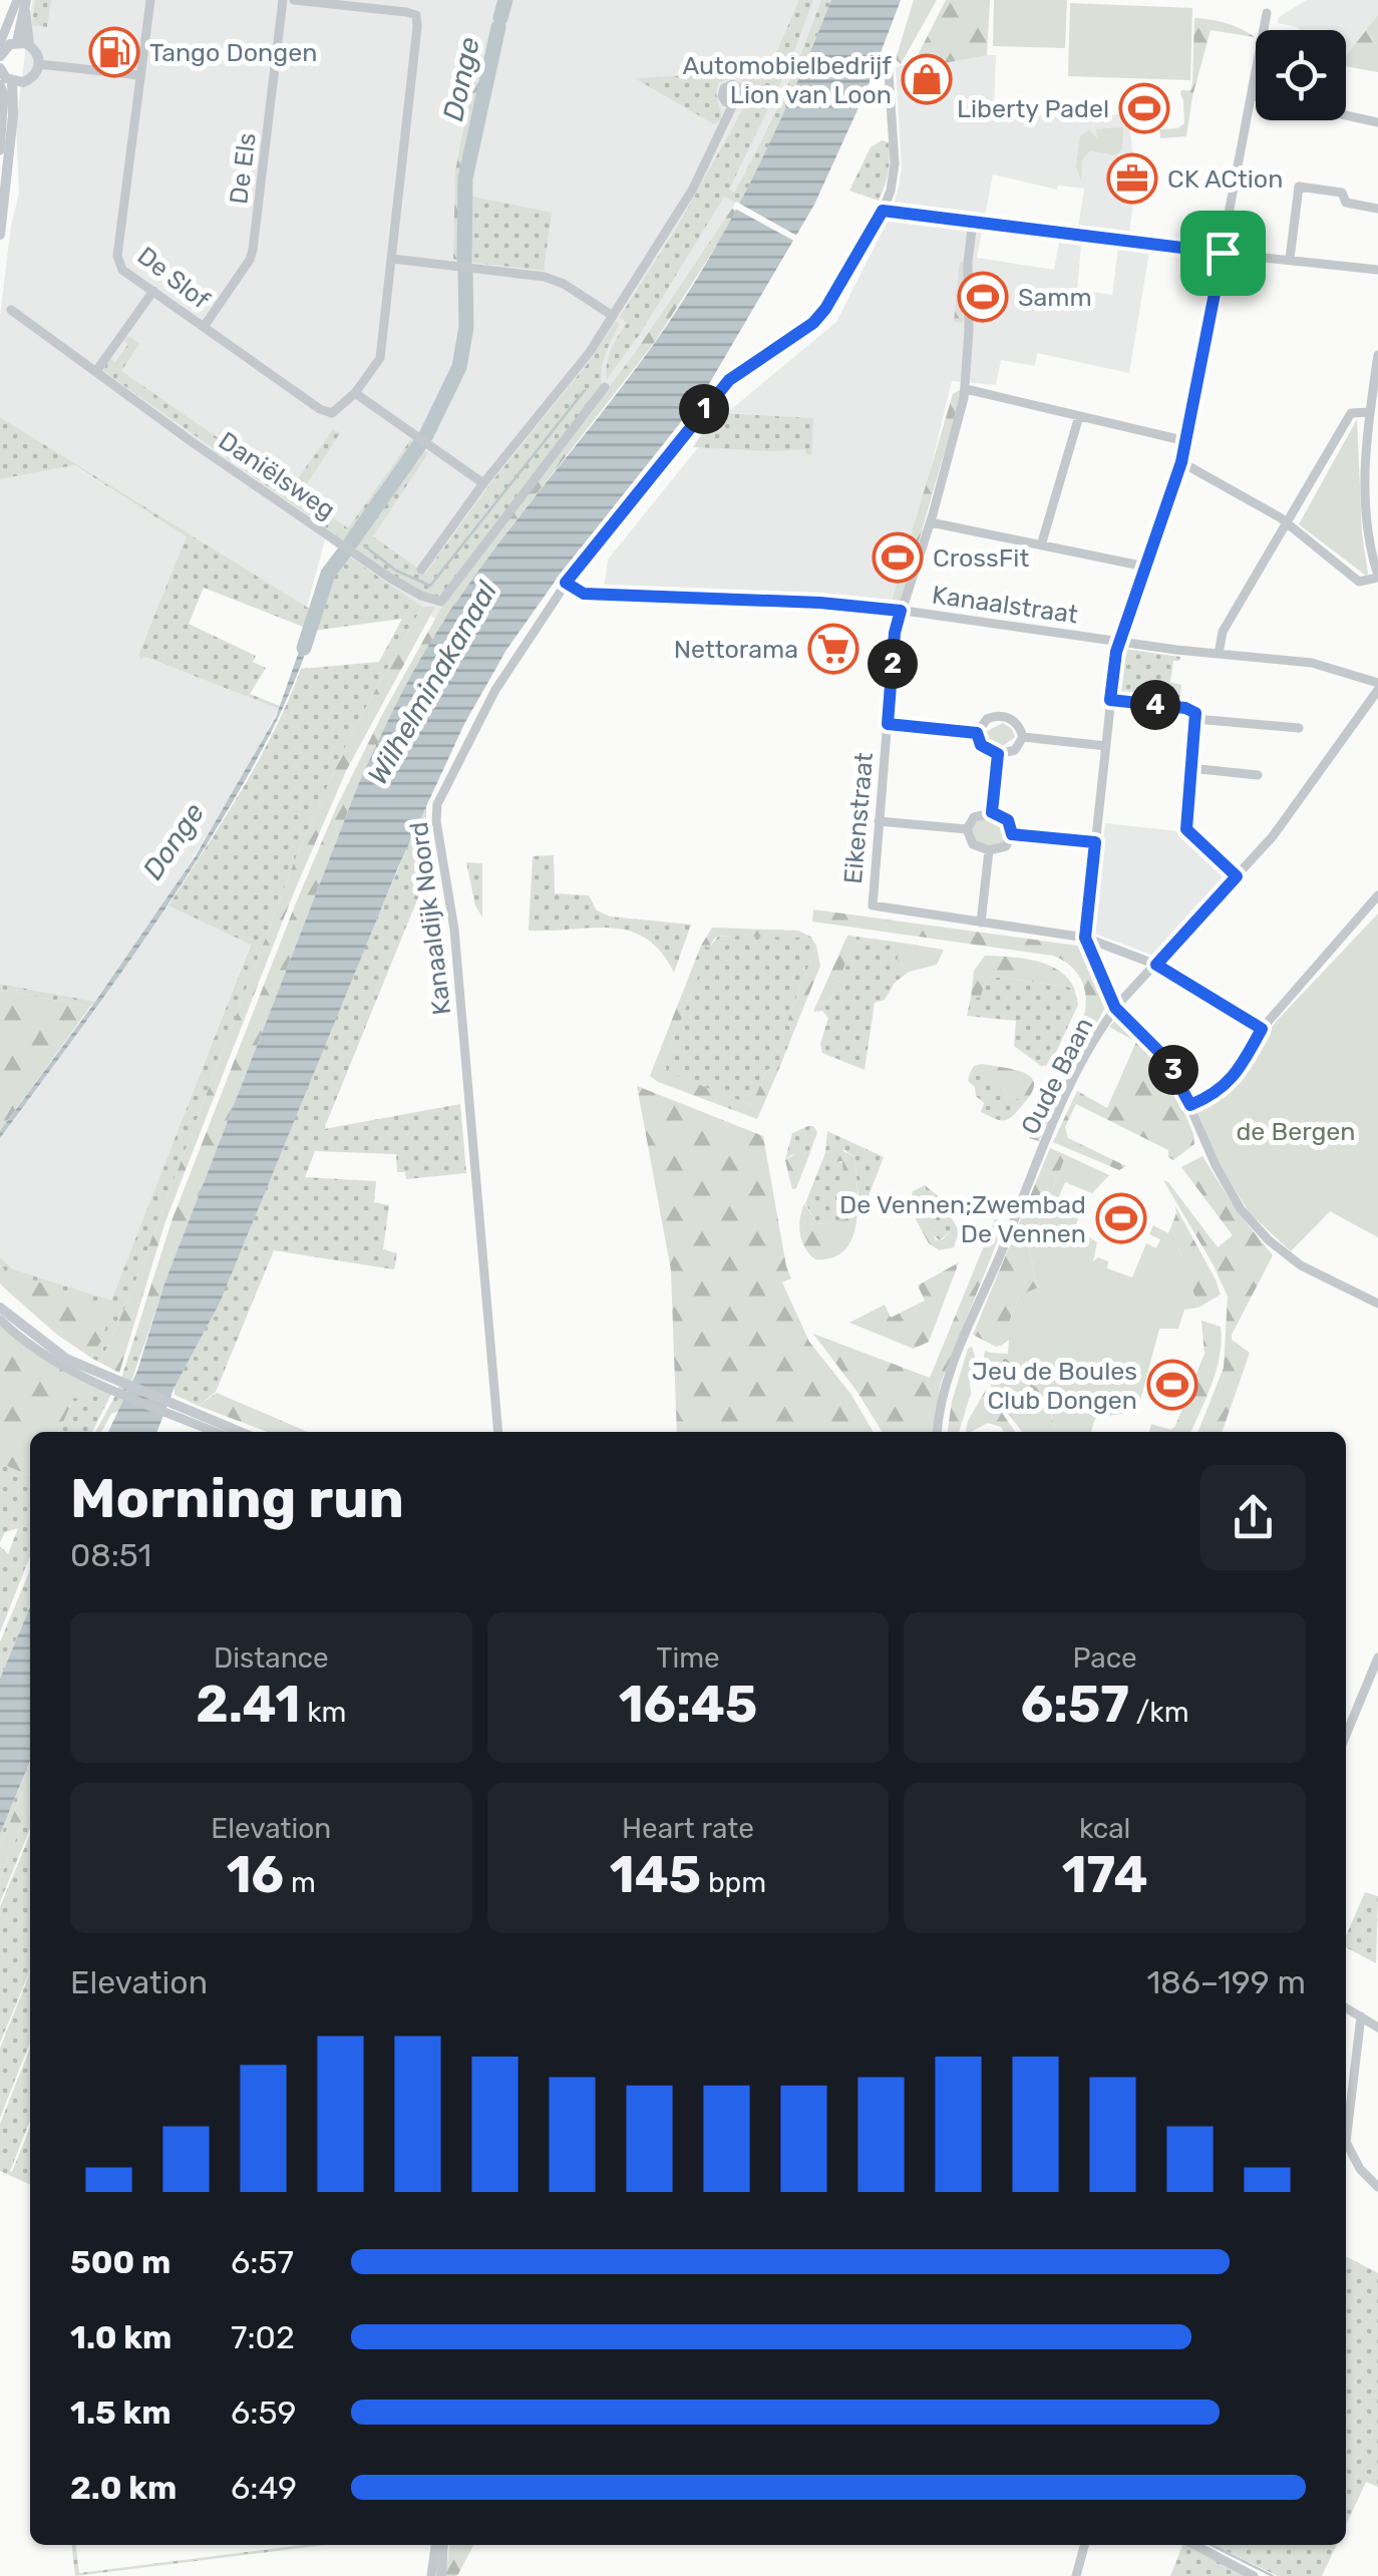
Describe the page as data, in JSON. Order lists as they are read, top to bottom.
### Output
{
  "streets": {
    "street": [
      "De Els",
      "De Slof",
      "Daniëlsweg",
      "Kanaalstraat",
      "Eikenstraat",
      "Kanaaldijk Noord",
      "Oude Baan"
    ]
  },
  "crossings": [
    ["De Els", "De Slof"],
    ["Kanaalstraat", "Eikenstraat"],
    ["Kanaalstraat", "Kanaaldijk Noord"],
    ["Kanaalstraat", "Oude Baan"]
  ],
  "water": ["Donge", "Wilhelminakanaal"],
  "parks": ["de Bergen"],
  "places": {
    "fuel station": ["Tango Dongen"],
    "shop": ["Automobielbedrijf Lion van Loon"],
    "sports": [
      "Liberty Padel",
      "Samm",
      "CrossFit",
      "De Vennen;Zwembad De Vennen",
      "Jeu de Boules Club Dongen"
    ],
    "office": ["CK ACtion"],
    "supermarket": ["Nettorama"]
  },
  "page": {
    "pins": [
      "1",
      "2",
      "4",
      "3"
    ],
    "heading": ["Morning run", "08:51"],
    "stats": [
      ["Distance", "2.41 km"],
      ["Time", "16:45"],
      ["Pace", "6:57 /km"],
      ["Elevation", "16 m"],
      ["Heart rate", "145 bpm"],
      ["kcal", "174"]
    ],
    "chart": ["Elevation", "186–199 m"],
    "list": [
      {
        "name": "500 m",
        "note": "6:57"
      },
      {
        "name": "1.0 km",
        "note": "7:02"
      },
      {
        "name": "1.5 km",
        "note": "6:59"
      },
      {
        "name": "2.0 km",
        "note": "6:49"
      }
    ]
  }
}
